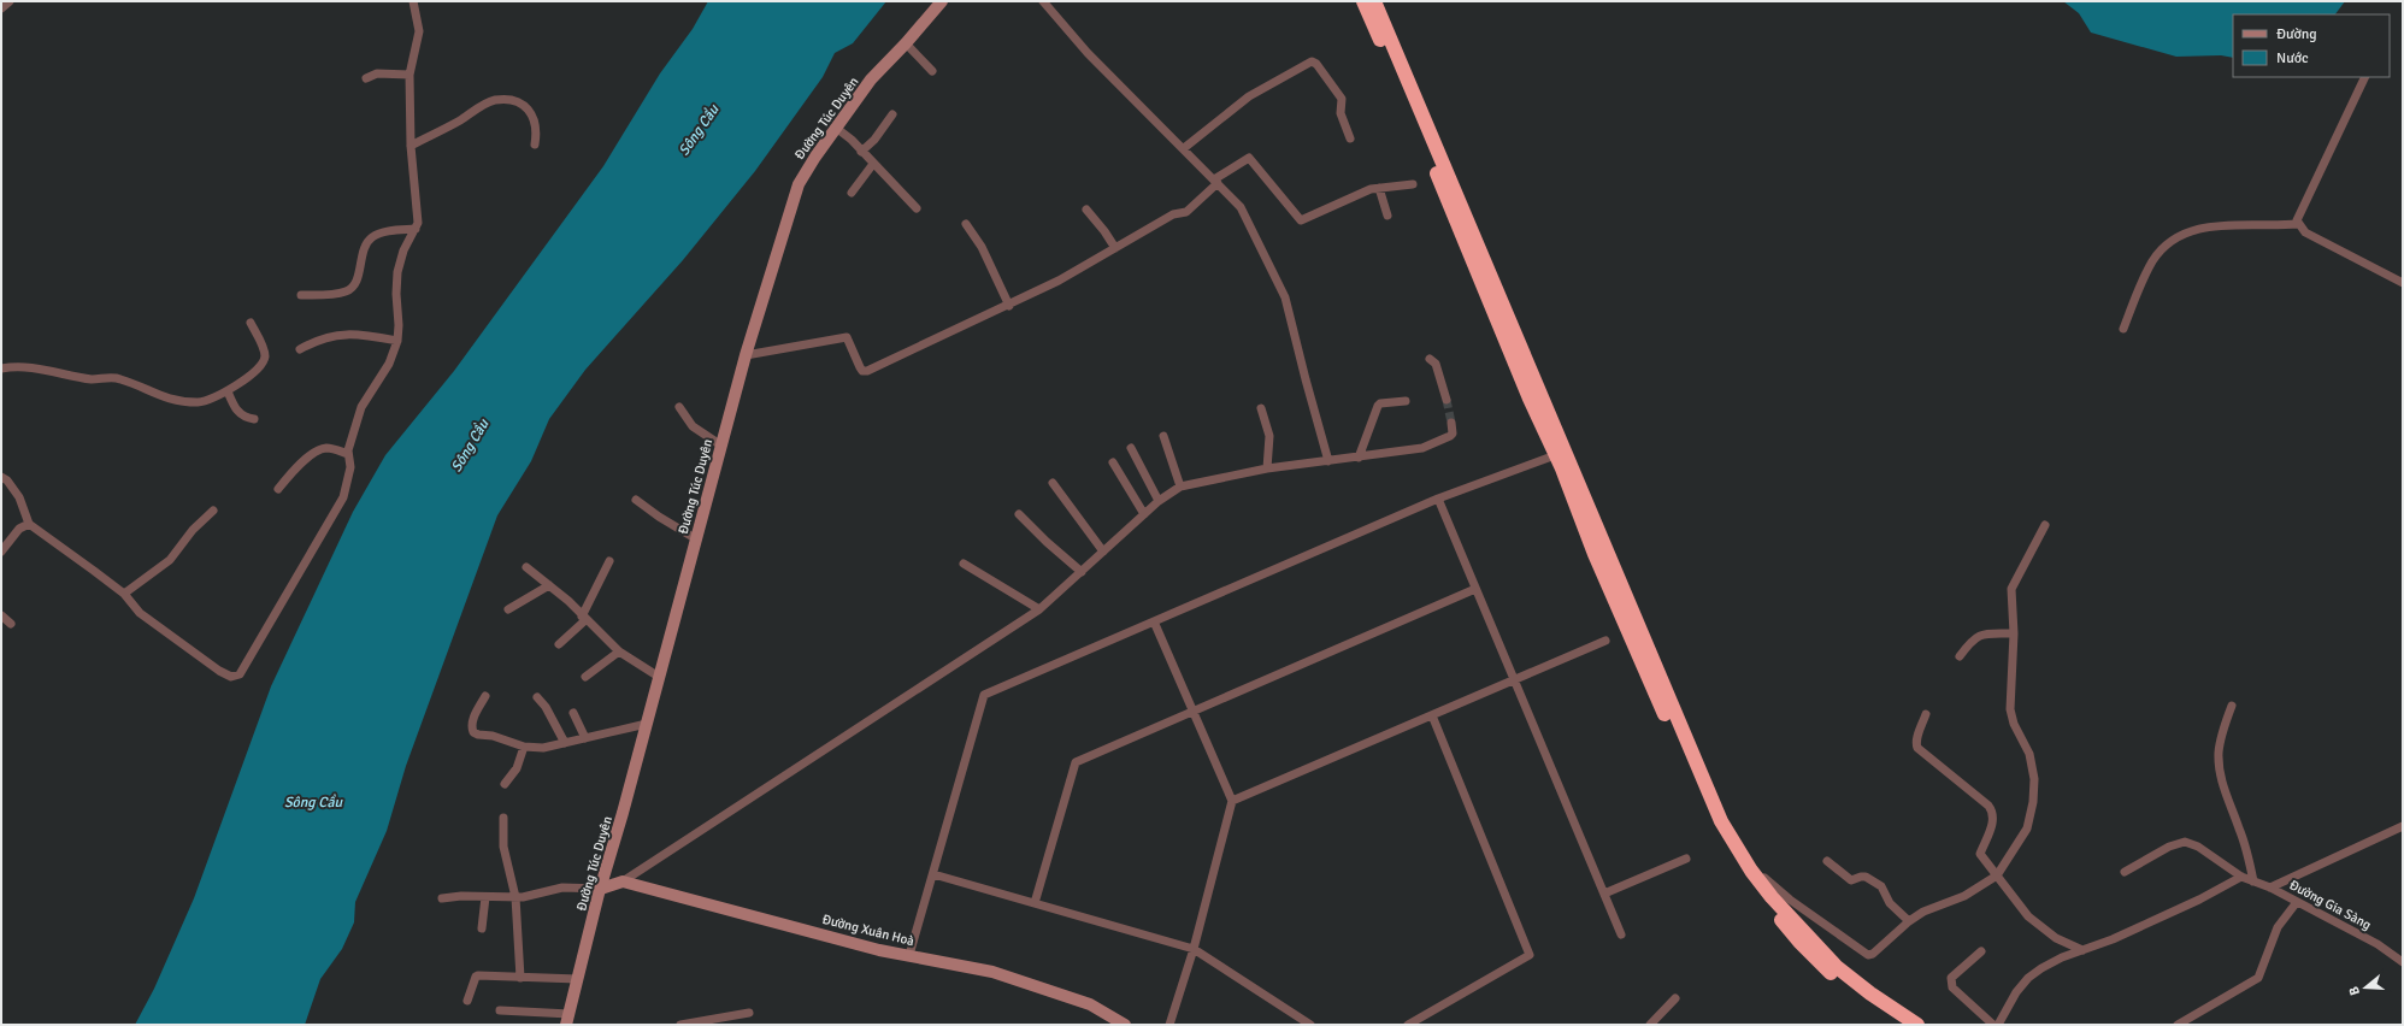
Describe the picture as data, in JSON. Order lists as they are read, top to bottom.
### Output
{
  "streets": {
    "street": ["Đường Túc Duyên", "Đường Gia Sàng", "Đường Xuân Hoà"]
  },
  "water": ["Sông Cầu"],
  "legend": ["Đường", "Nước"],
  "north": "left"
}
